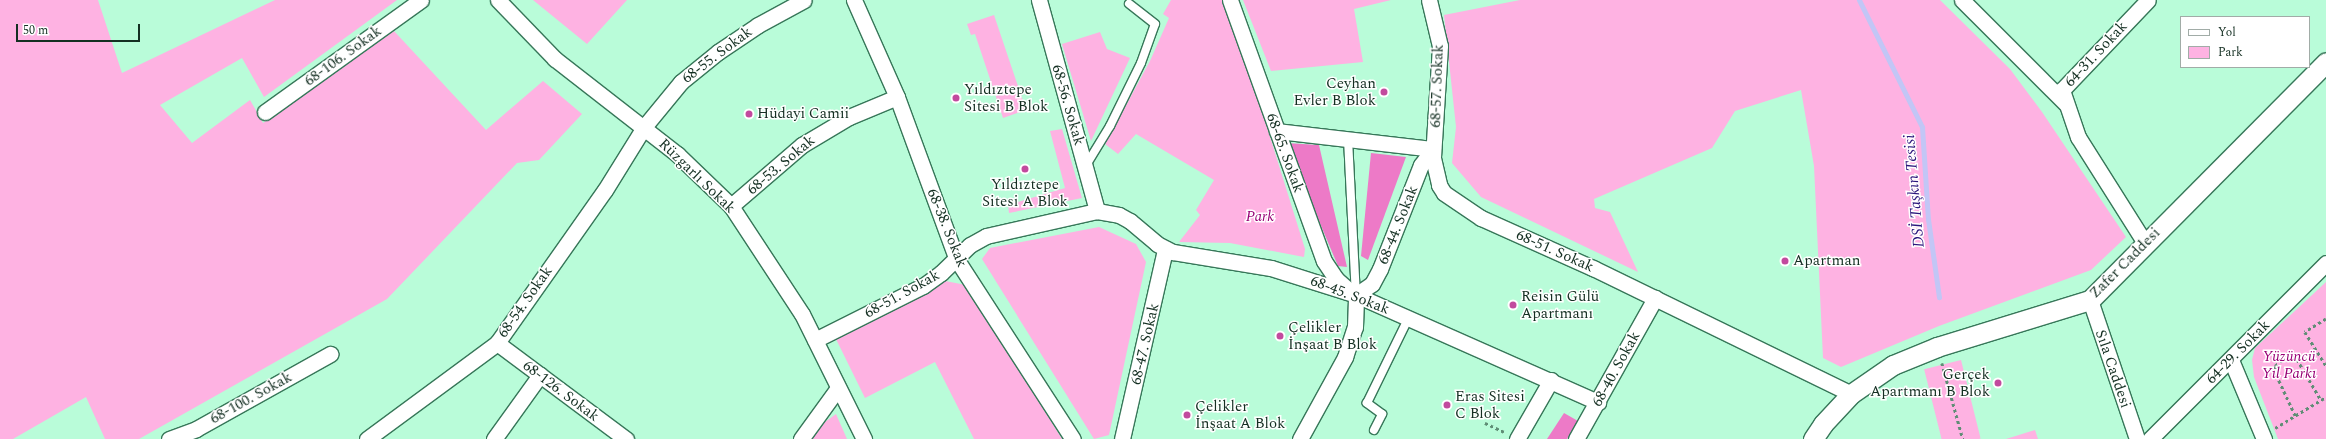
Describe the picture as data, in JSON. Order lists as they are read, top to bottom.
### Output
{
  "streets": {
    "street": [
      "64-31. Sokak",
      "68-55. Sokak",
      "68-106. Sokak",
      "68-57. Sokak",
      "68-56. Sokak",
      "68-65. Sokak",
      "68-53. Sokak",
      "Rüzgarlı Sokak",
      "68-44. Sokak",
      "68-38. Sokak",
      "68-51. Sokak",
      "Zafer Caddesi",
      "68-45. Sokak",
      "68-54. Sokak",
      "68-47. Sokak",
      "64-29. Sokak",
      "68-40. Sokak",
      "Sıla Caddesi",
      "68-126. Sokak",
      "68-100. Sokak"
    ]
  },
  "crossings": [
    ["68-55. Sokak", "Rüzgarlı Sokak"],
    ["68-55. Sokak", "68-54. Sokak"],
    ["68-57. Sokak", "68-44. Sokak"],
    ["68-57. Sokak", "68-51. Sokak"],
    ["68-56. Sokak", "68-51. Sokak"],
    ["68-56. Sokak", "68-45. Sokak"],
    ["68-65. Sokak", "68-44. Sokak"],
    ["68-65. Sokak", "68-45. Sokak"],
    ["68-53. Sokak", "Rüzgarlı Sokak"],
    ["68-53. Sokak", "68-38. Sokak"],
    ["Rüzgarlı Sokak", "68-51. Sokak"],
    ["Rüzgarlı Sokak", "68-54. Sokak"],
    ["68-44. Sokak", "68-51. Sokak"],
    ["68-44. Sokak", "68-45. Sokak"],
    ["68-38. Sokak", "68-51. Sokak"],
    ["68-51. Sokak", "Zafer Caddesi"],
    ["68-51. Sokak", "68-45. Sokak"],
    ["68-51. Sokak", "68-40. Sokak"],
    ["Zafer Caddesi", "Sıla Caddesi"],
    ["68-45. Sokak", "68-47. Sokak"],
    ["68-45. Sokak", "68-40. Sokak"],
    ["68-54. Sokak", "68-126. Sokak"]
  ],
  "water": ["DSİ Taşkın Tesisi"],
  "parks": ["Park", "Yüzüncü Yıl Parkı"],
  "places": [
    "Ceyhan Evler B Blok",
    "Yıldıztepe Sitesi B Blok",
    "Hüdayi Camii",
    "Yıldıztepe Sitesi A Blok",
    "Apartman",
    "Reisin Gülü Apartmanı",
    "Çelikler İnşaat B Blok",
    "Gerçek Apartmanı B Blok",
    "Eras Sitesi C Blok",
    "Çelikler İnşaat A Blok"
  ],
  "legend": ["Yol", "Park"],
  "scale_bar": "50 m"
}
